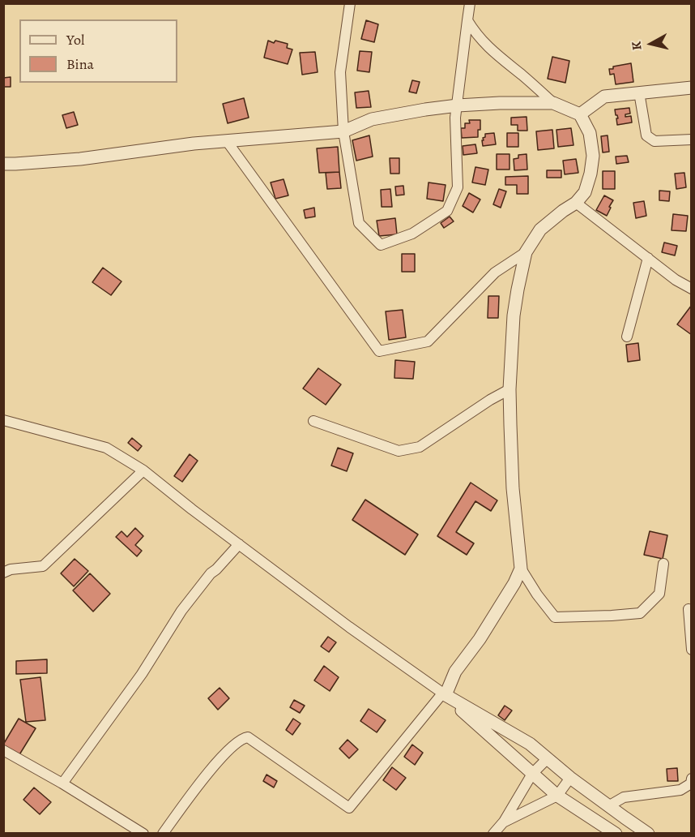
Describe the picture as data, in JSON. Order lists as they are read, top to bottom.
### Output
{
  "legend": ["Yol", "Bina"],
  "north": "left"
}
